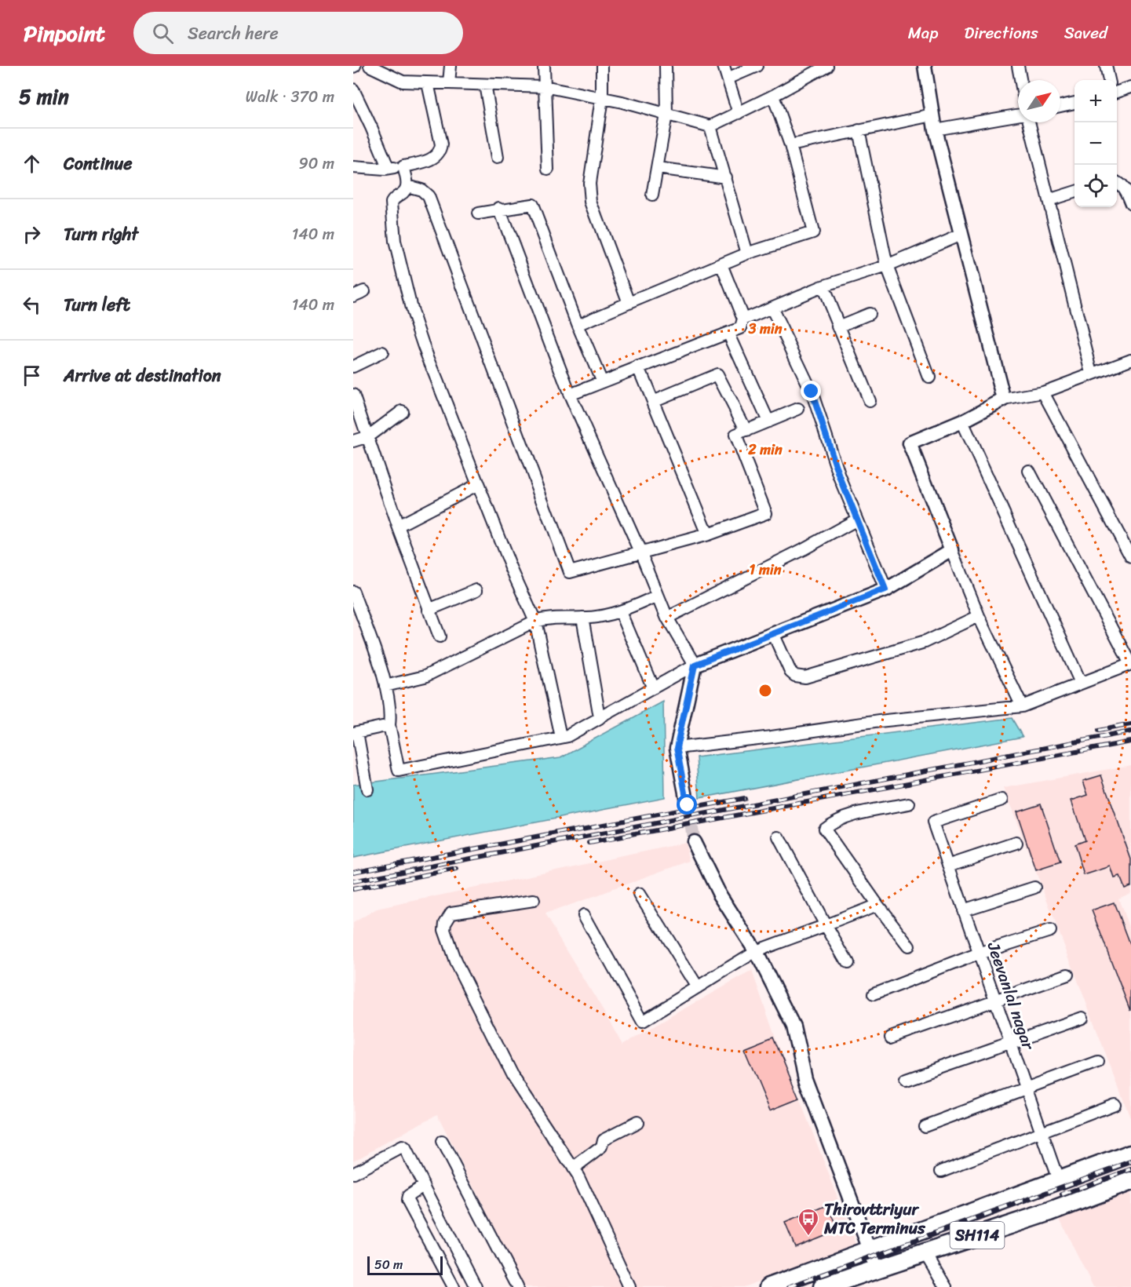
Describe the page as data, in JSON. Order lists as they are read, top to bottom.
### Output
{
  "streets": {
    "main road": ["SH114"],
    "street": ["Jeevanlal nagar"]
  },
  "crossings": [
    ["Jeevanlal nagar", "SH114"]
  ],
  "places": {
    "bus stop": ["Thirovttriyur MTC Terminus"]
  },
  "scale_bar": "50 m",
  "north": "top right",
  "page": {
    "header": "Pinpoint",
    "search": "Search here",
    "nav": ["Map", "Directions", "Saved"],
    "heading": ["5 min", "Walk · 370 m"],
    "map_buttons": ["+", "−"],
    "list": [
      ["Continue", "90 m"],
      ["Turn right", "140 m"],
      ["Turn left", "140 m"],
      "Arrive at destination"
    ],
    "scale": "50 m"
  },
  "rings": ["3 min", "2 min", "1 min"]
}
